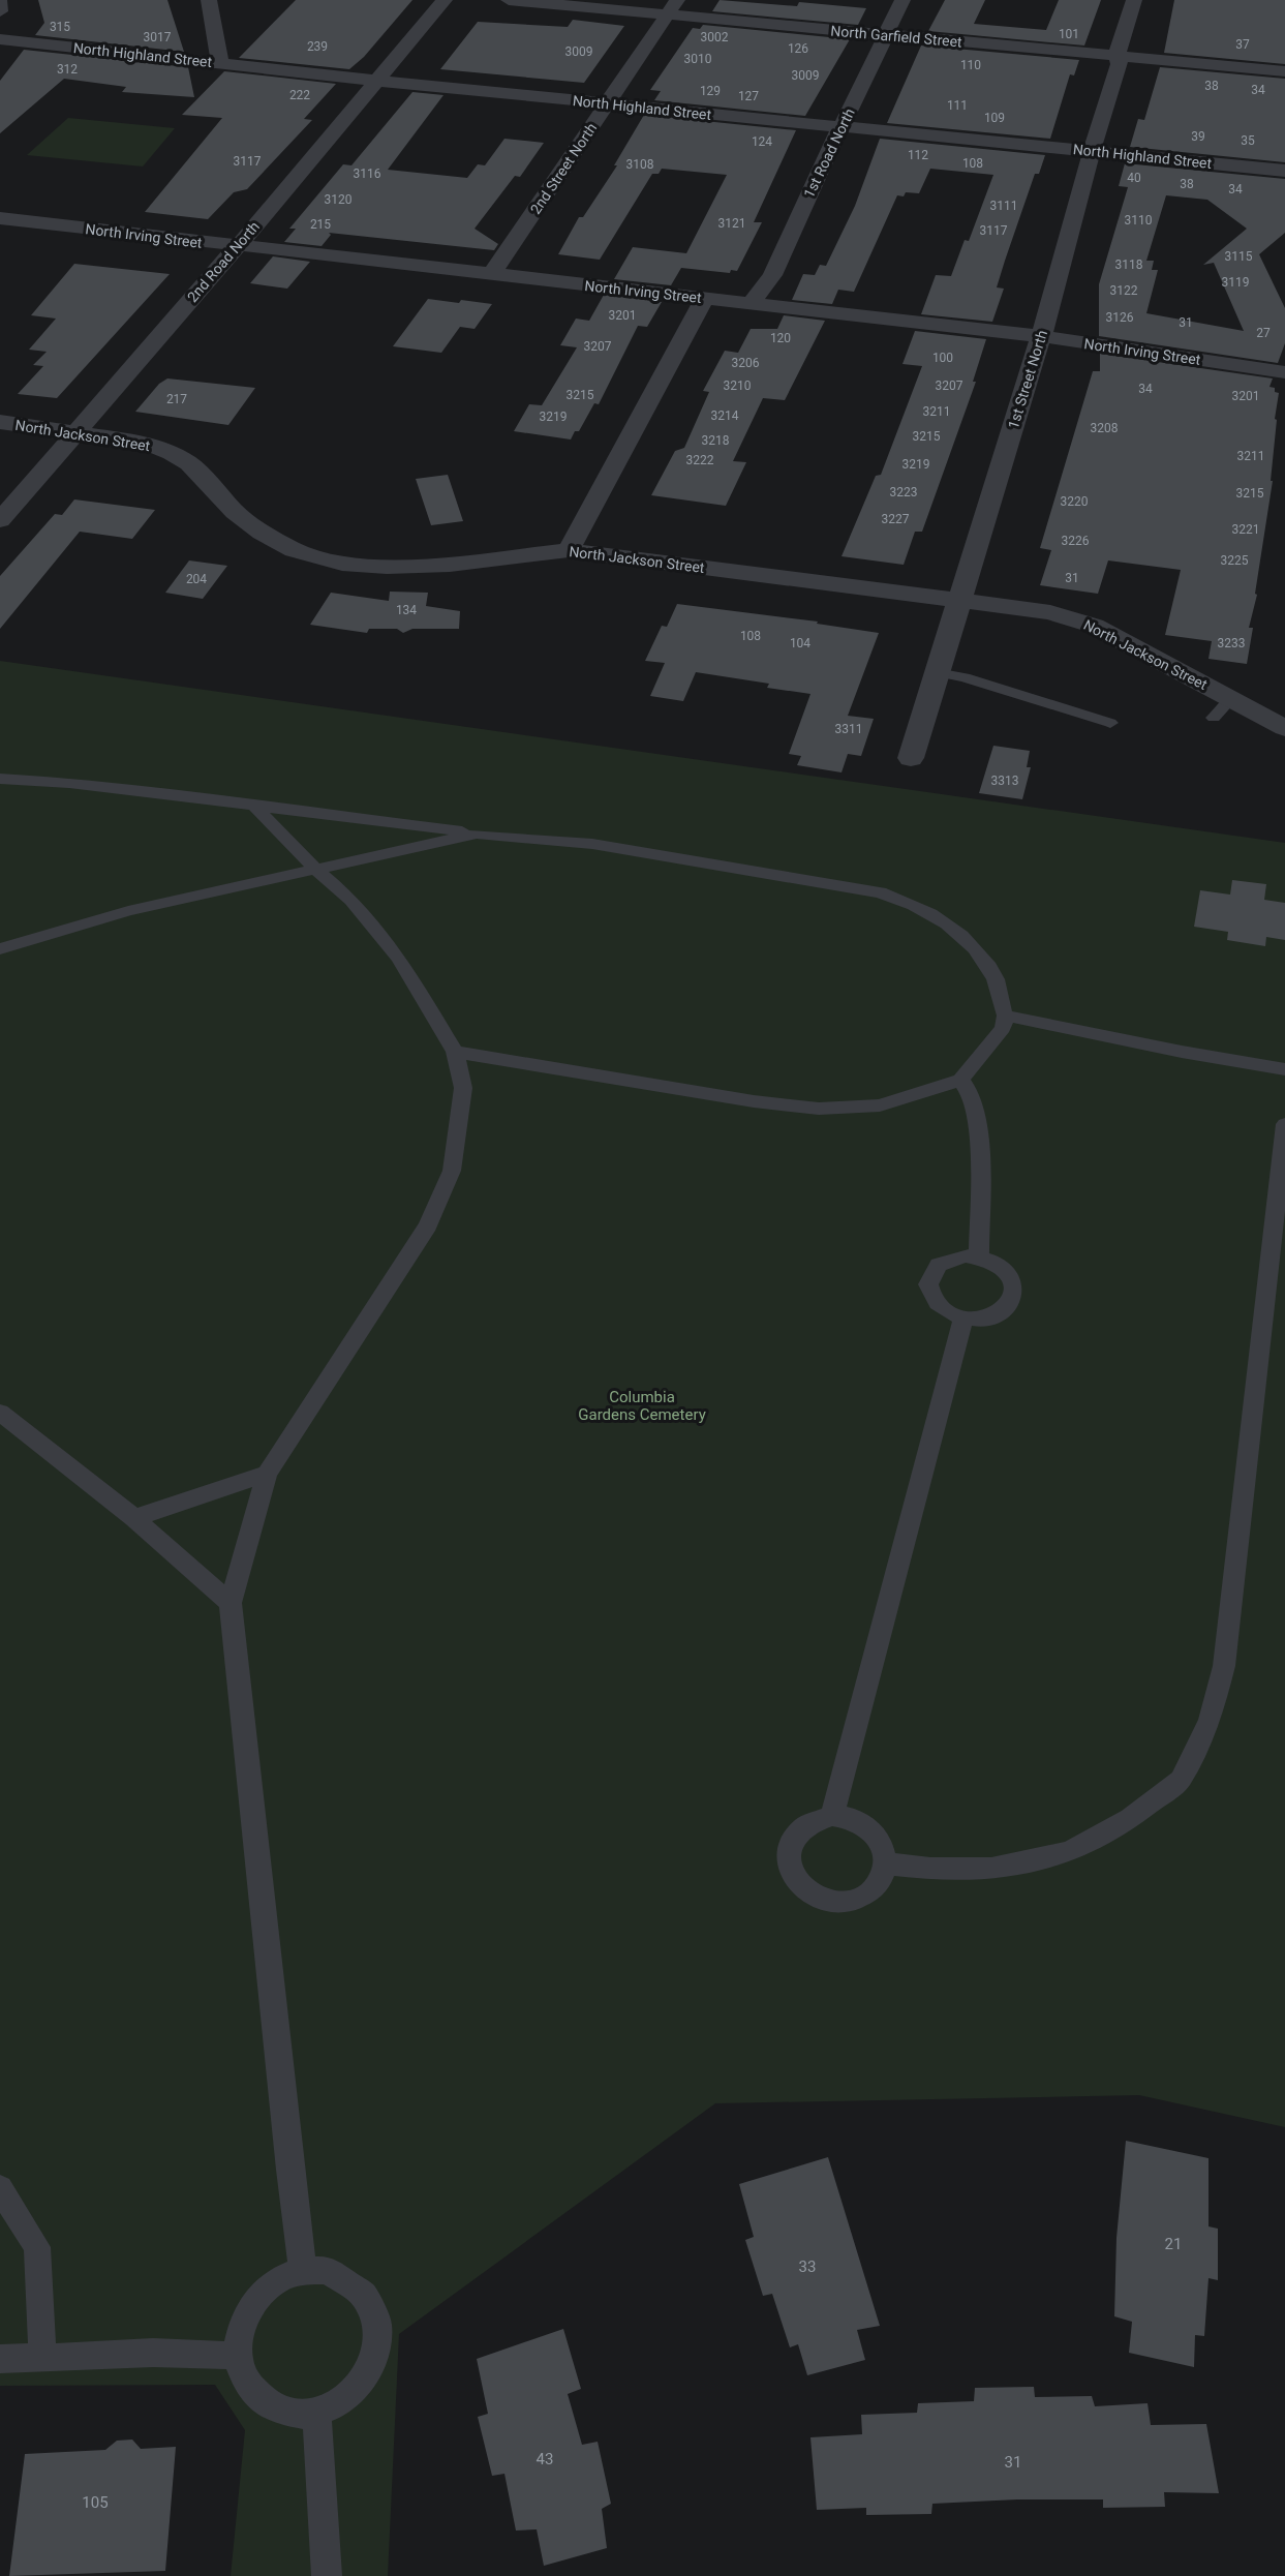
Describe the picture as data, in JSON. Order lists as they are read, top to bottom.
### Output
{
  "streets": {
    "street": [
      "North Garfield Street",
      "North Highland Street",
      "1st Road North",
      "2nd Street North",
      "North Irving Street",
      "2nd Road North",
      "1st Street North",
      "North Jackson Street"
    ]
  },
  "crossings": [
    ["North Garfield Street", "1st Road North"],
    ["North Garfield Street", "2nd Street North"],
    ["North Garfield Street", "1st Street North"],
    ["North Highland Street", "1st Road North"],
    ["North Highland Street", "2nd Street North"],
    ["North Highland Street", "2nd Road North"],
    ["North Highland Street", "1st Street North"],
    ["1st Road North", "North Irving Street"],
    ["2nd Street North", "North Irving Street"],
    ["North Irving Street", "2nd Road North"],
    ["North Irving Street", "1st Street North"],
    ["2nd Road North", "North Jackson Street"],
    ["1st Street North", "North Jackson Street"]
  ],
  "parks": ["Columbia Gardens Cemetery"],
  "house_numbers": [
    "315",
    "101",
    "3017",
    "3002",
    "37",
    "239",
    "126",
    "3009",
    "3010",
    "110",
    "312",
    "3009",
    "38",
    "34",
    "129",
    "222",
    "127",
    "111",
    "109",
    "39",
    "35",
    "124",
    "112",
    "3117",
    "108",
    "3108",
    "3116",
    "40",
    "38",
    "34",
    "3120",
    "3111",
    "3110",
    "3121",
    "215",
    "3117",
    "3115",
    "3118",
    "3119",
    "3122",
    "3201",
    "3126",
    "31",
    "27",
    "120",
    "3207",
    "100",
    "3206",
    "3210",
    "3207",
    "34",
    "3215",
    "3201",
    "217",
    "3211",
    "3214",
    "3219",
    "3208",
    "3215",
    "3218",
    "3211",
    "3222",
    "3219",
    "3223",
    "3215",
    "3220",
    "3227",
    "3221",
    "3226",
    "3225",
    "31",
    "204",
    "134",
    "108",
    "104",
    "3233",
    "3311",
    "3313",
    "21",
    "33",
    "43",
    "31",
    "105"
  ]
}
